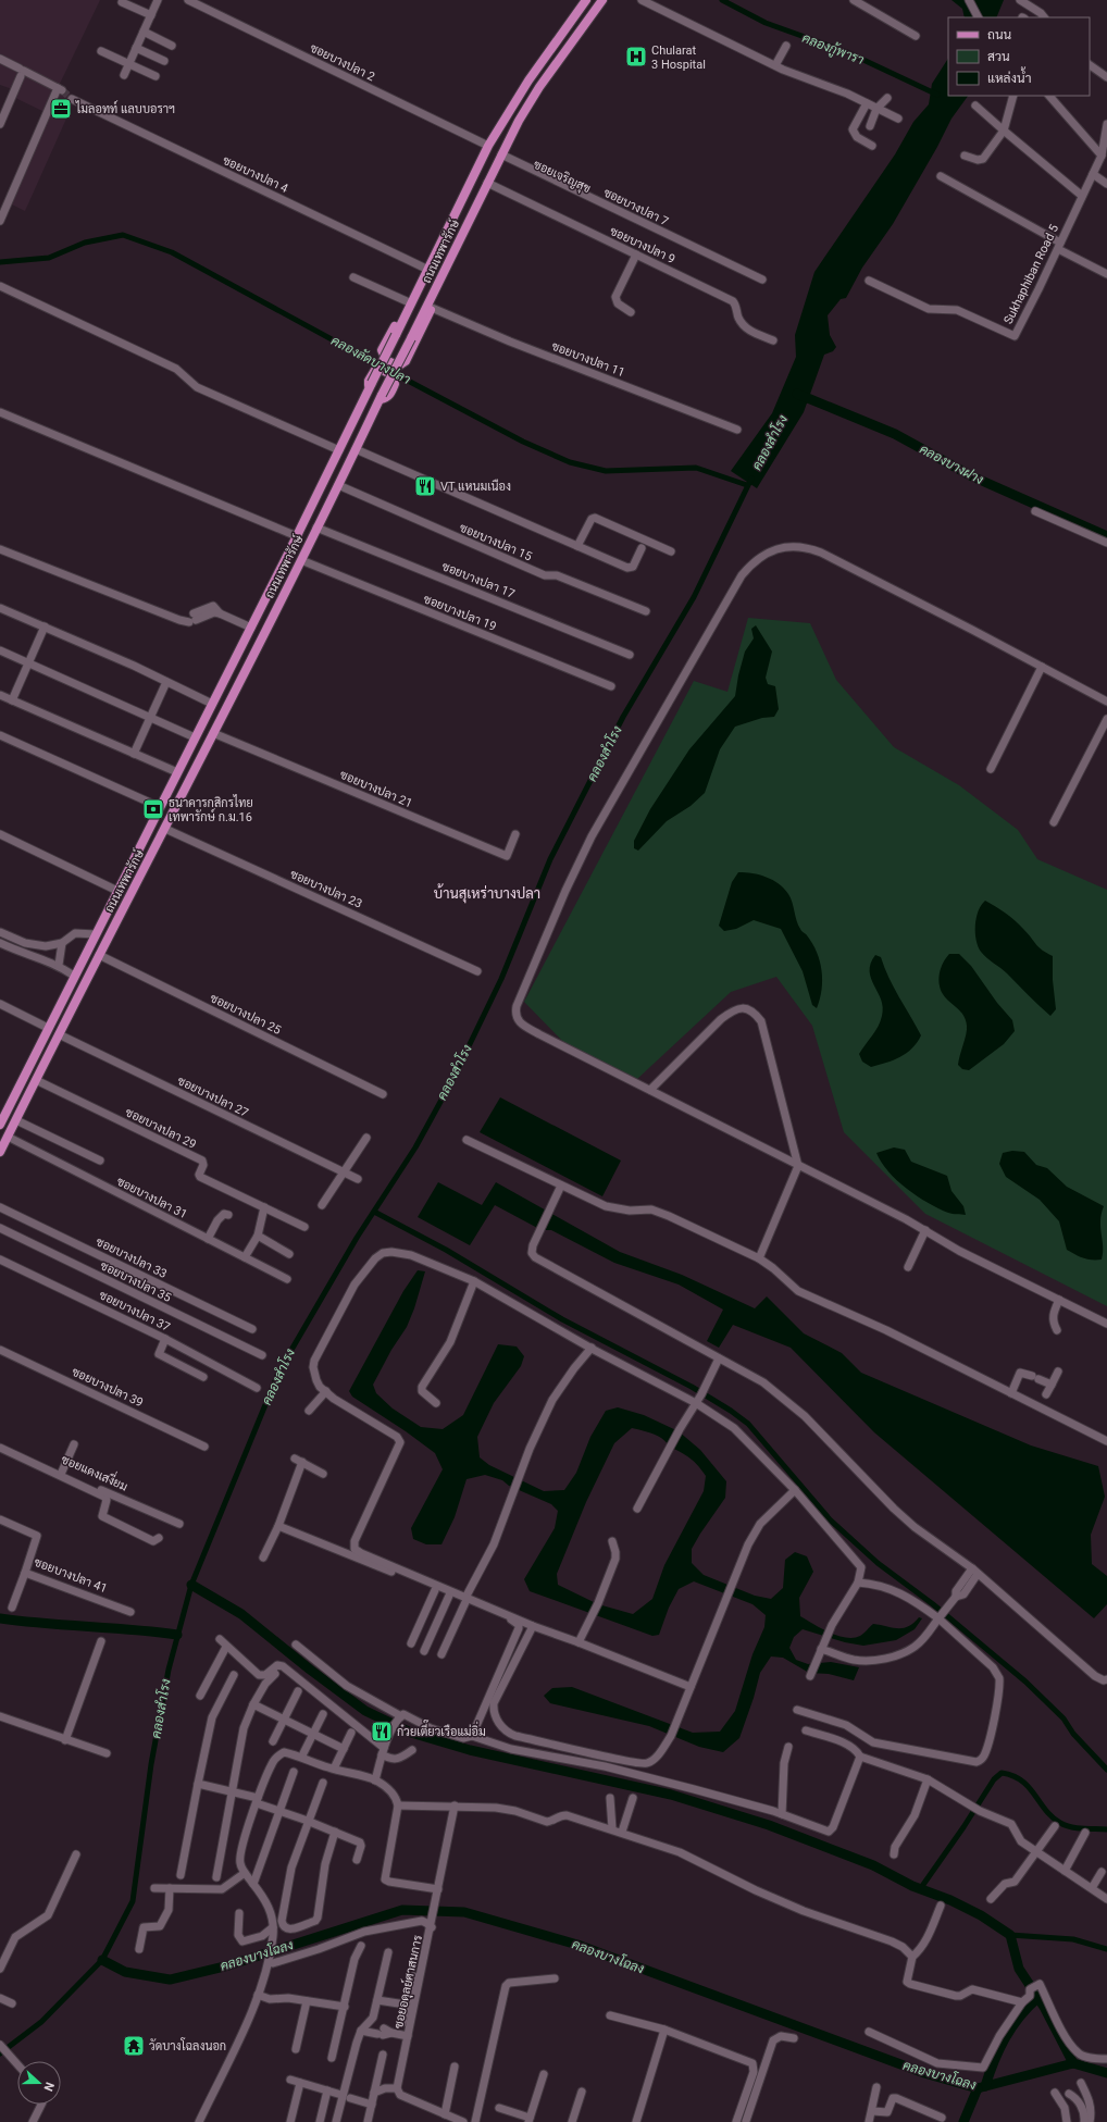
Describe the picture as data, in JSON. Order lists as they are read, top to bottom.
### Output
{
  "streets": {
    "main road": ["ถนนเทพารักษ์"],
    "street": [
      "ซอยบางปลา 2",
      "ซอยบางปลา 4",
      "ซอยบางปลา 7",
      "ซอยบางปลา 9",
      "Sukhaphiban Road 5",
      "ซอยบางปลา 11",
      "ซอยบางปลา 15",
      "ซอยบางปลา 17",
      "ซอยบางปลา 19",
      "ซอยบางปลา 21",
      "ซอยบางปลา 23",
      "ซอยบางปลา 25",
      "ซอยบางปลา 27",
      "ซอยบางปลา 29",
      "ซอยบางปลา 31",
      "ซอยบางปลา 33",
      "ซอยบางปลา 35",
      "ซอยบางปลา 37",
      "ซอยบางปลา 39",
      "ซอยแดงเสงี่ยม",
      "ซอยบางปลา 41",
      "ซอยอดุลย์ศาสนการ"
    ]
  },
  "crossings": [
    ["ซอยบางปลา 2", "ถนนเทพารักษ์"],
    ["ซอยบางปลา 4", "ถนนเทพารักษ์"],
    ["ซอยบางปลา 7", "ถนนเทพารักษ์"],
    ["ซอยบางปลา 9", "ถนนเทพารักษ์"],
    ["ถนนเทพารักษ์", "ซอยบางปลา 15"],
    ["ถนนเทพารักษ์", "ซอยบางปลา 17"],
    ["ถนนเทพารักษ์", "ซอยบางปลา 19"],
    ["ถนนเทพารักษ์", "ซอยบางปลา 21"],
    ["ถนนเทพารักษ์", "ซอยบางปลา 23"],
    ["ถนนเทพารักษ์", "ซอยบางปลา 25"],
    ["ถนนเทพารักษ์", "ซอยบางปลา 27"],
    ["ถนนเทพารักษ์", "ซอยบางปลา 29"],
    ["ถนนเทพารักษ์", "ซอยบางปลา 31"]
  ],
  "districts": ["บ้านสุเหร่าบางปลา"],
  "water": [
    "คลองกู้พารา",
    "คลองลัดบางปลา",
    "คลองสำโรง",
    "คลองบางฝาง",
    "คลองบางโฉลง"
  ],
  "places": {
    "hospital": ["Chularat 3 Hospital"],
    "office": ["ไมลอทท์ แลบบอราฯ"],
    "restaurant": ["VT แหนมเนือง", "ก๋วยเตี๊ยวเรือแม่อิ่ม"],
    "bank": ["ธนาคารกสิกรไทย เทพารักษ์ ก.ม.16"],
    "temple": ["วัดบางโฉลงนอก"]
  },
  "legend": ["ถนน", "สวน", "แหล่งน้ำ"],
  "north": "right"
}
